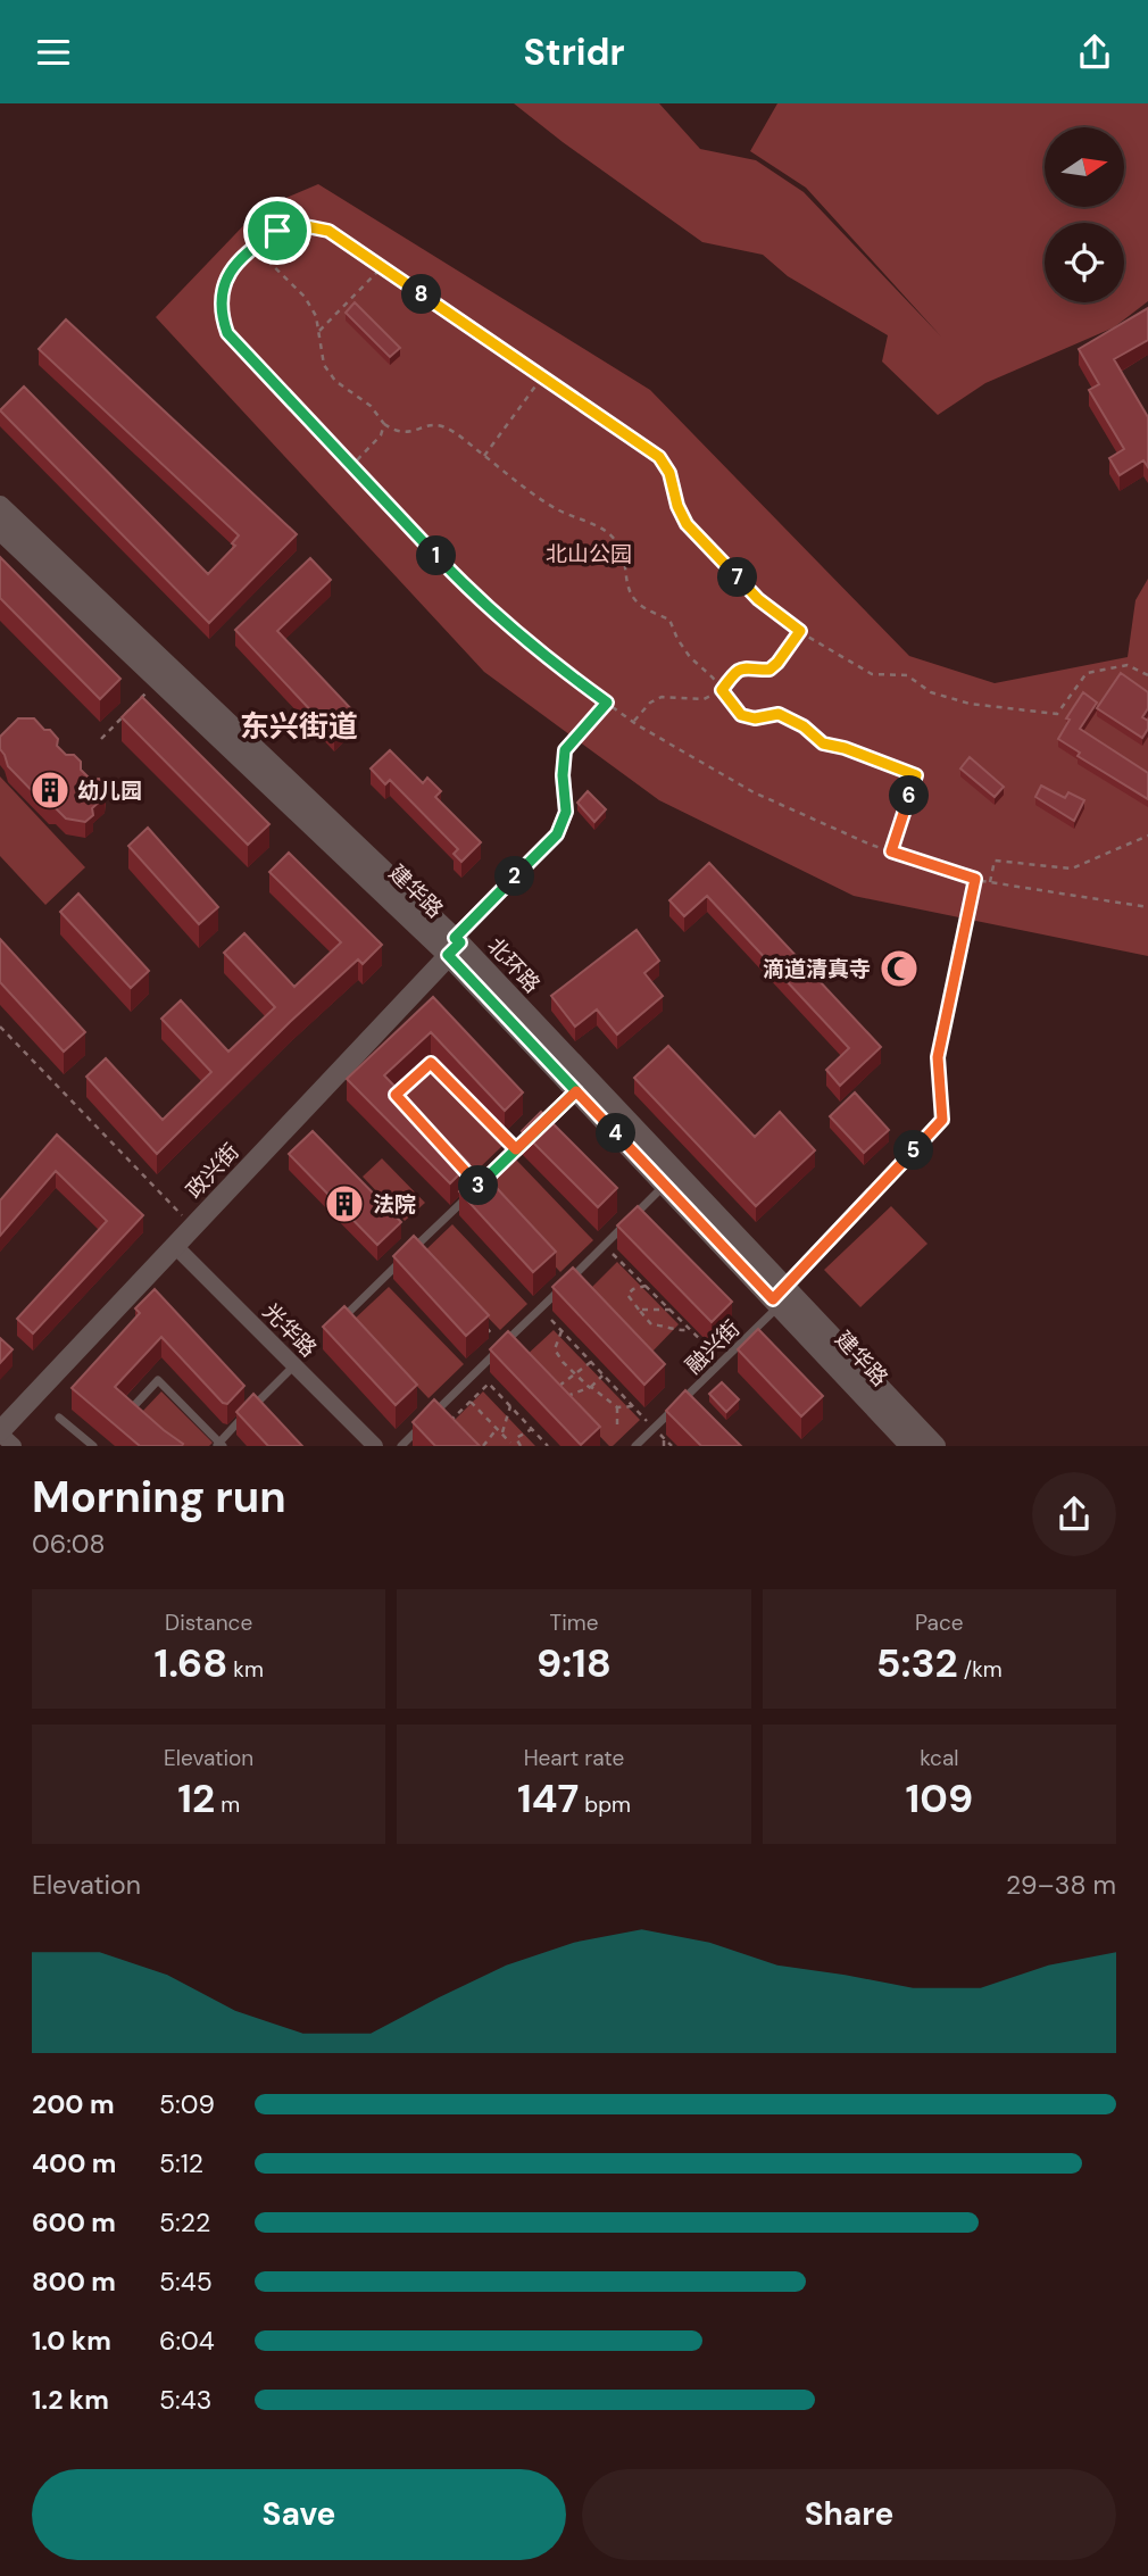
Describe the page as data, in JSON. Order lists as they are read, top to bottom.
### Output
{
  "streets": {
    "street": [
      "建华路",
      "北环路",
      "政兴街",
      "光华路"
    ],
    "lane": ["融兴街"]
  },
  "crossings": [
    ["建华路", "北环路"],
    ["建华路", "政兴街"],
    ["建华路", "融兴街"],
    ["北环路", "政兴街"],
    ["北环路", "融兴街"],
    ["政兴街", "光华路"]
  ],
  "districts": ["东兴街道"],
  "parks": ["北山公园"],
  "places": {
    "building": ["幼儿园", "法院"],
    "mosque": ["滴道清真寺"]
  },
  "north": "right",
  "page": {
    "header": "Stridr",
    "pins": [
      "8",
      "1",
      "7",
      "6",
      "2",
      "4",
      "5",
      "3"
    ],
    "heading": ["Morning run", "06:08"],
    "stats": [
      ["Distance", "1.68 km"],
      ["Time", "9:18"],
      ["Pace", "5:32 /km"],
      ["Elevation", "12 m"],
      ["Heart rate", "147 bpm"],
      ["kcal", "109"]
    ],
    "chart": ["Elevation", "29–38 m"],
    "list": [
      {
        "name": "200 m",
        "note": "5:09"
      },
      {
        "name": "400 m",
        "note": "5:12"
      },
      {
        "name": "600 m",
        "note": "5:22"
      },
      {
        "name": "800 m",
        "note": "5:45"
      },
      {
        "name": "1.0 km",
        "note": "6:04"
      },
      {
        "name": "1.2 km",
        "note": "5:43"
      }
    ],
    "buttons": ["Save", "Share"]
  }
}
